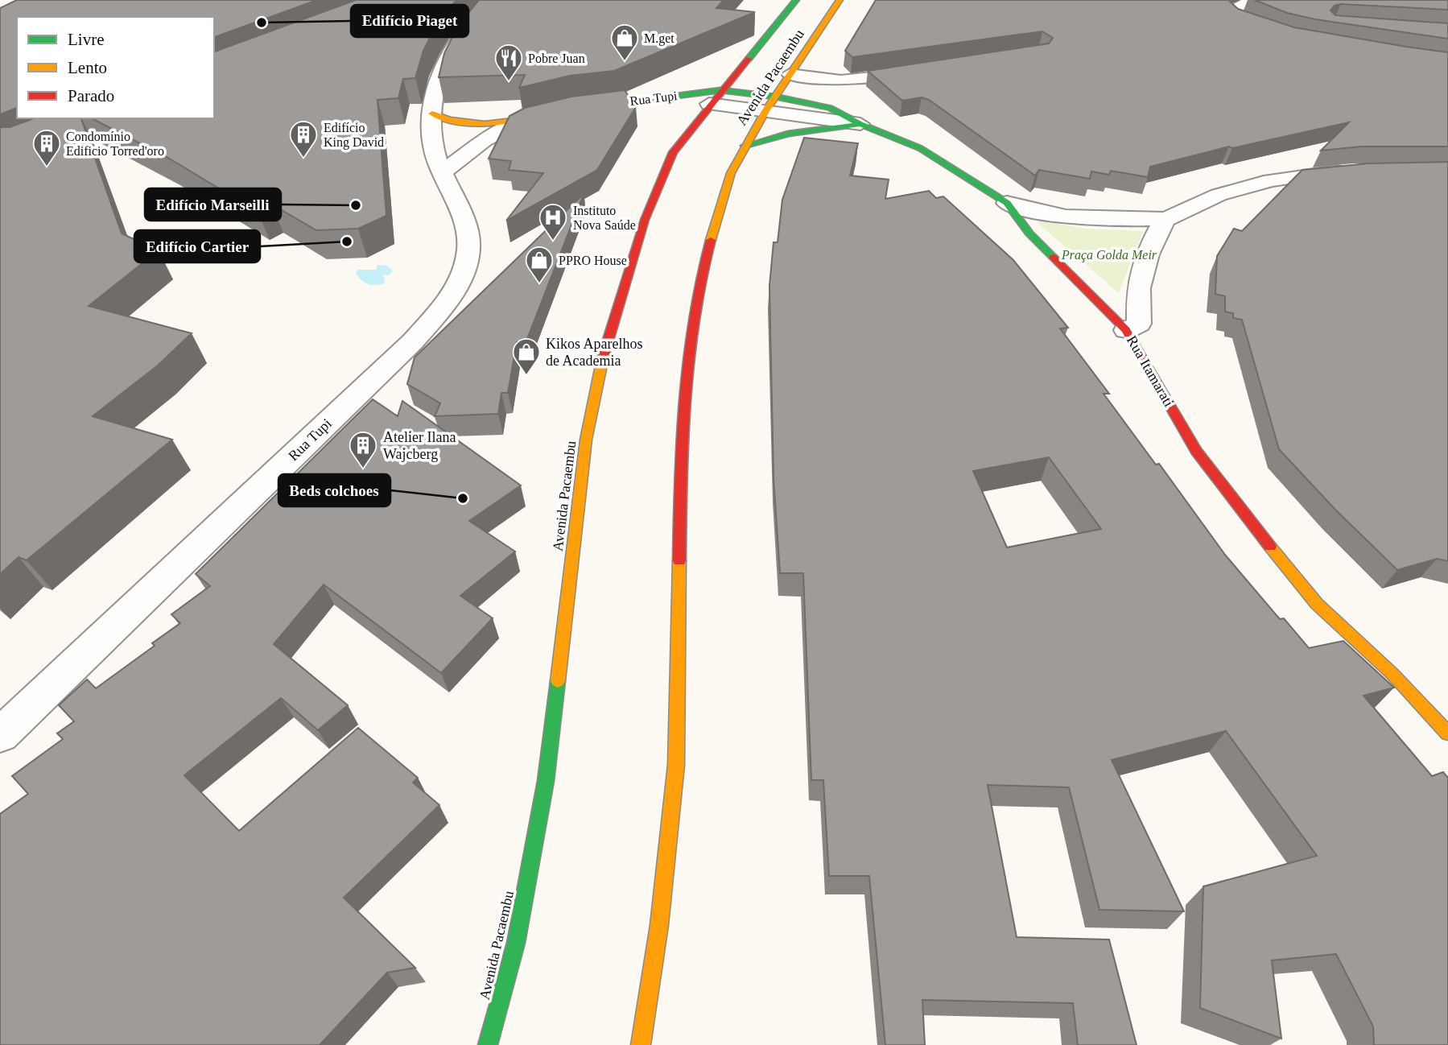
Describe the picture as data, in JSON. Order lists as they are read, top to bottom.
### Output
{
  "streets": {
    "main road": ["Avenida Pacaembu", "Rua Tupi", "Rua Itamarati"]
  },
  "crossings": [
    ["Avenida Pacaembu", "Rua Tupi"],
    ["Avenida Pacaembu", "Rua Itamarati"],
    ["Rua Tupi", "Rua Itamarati"]
  ],
  "parks": ["Praça Golda Meir"],
  "places": {
    "other": [
      "Edifício Piaget",
      "Edifício Marseilli",
      "Edifício Cartier",
      "Beds colchoes"
    ],
    "shop": ["M.get", "PPRO House", "Kikos Aparelhos de Academia"],
    "restaurant": ["Pobre Juan"],
    "building": ["Edifício King David", "Condomínio Edificio Torred'oro", "Atelier Ilana Wajcberg"],
    "hospital": ["Instituto Nova Saúde"]
  },
  "legend": ["Livre", "Lento", "Parado"]
}
